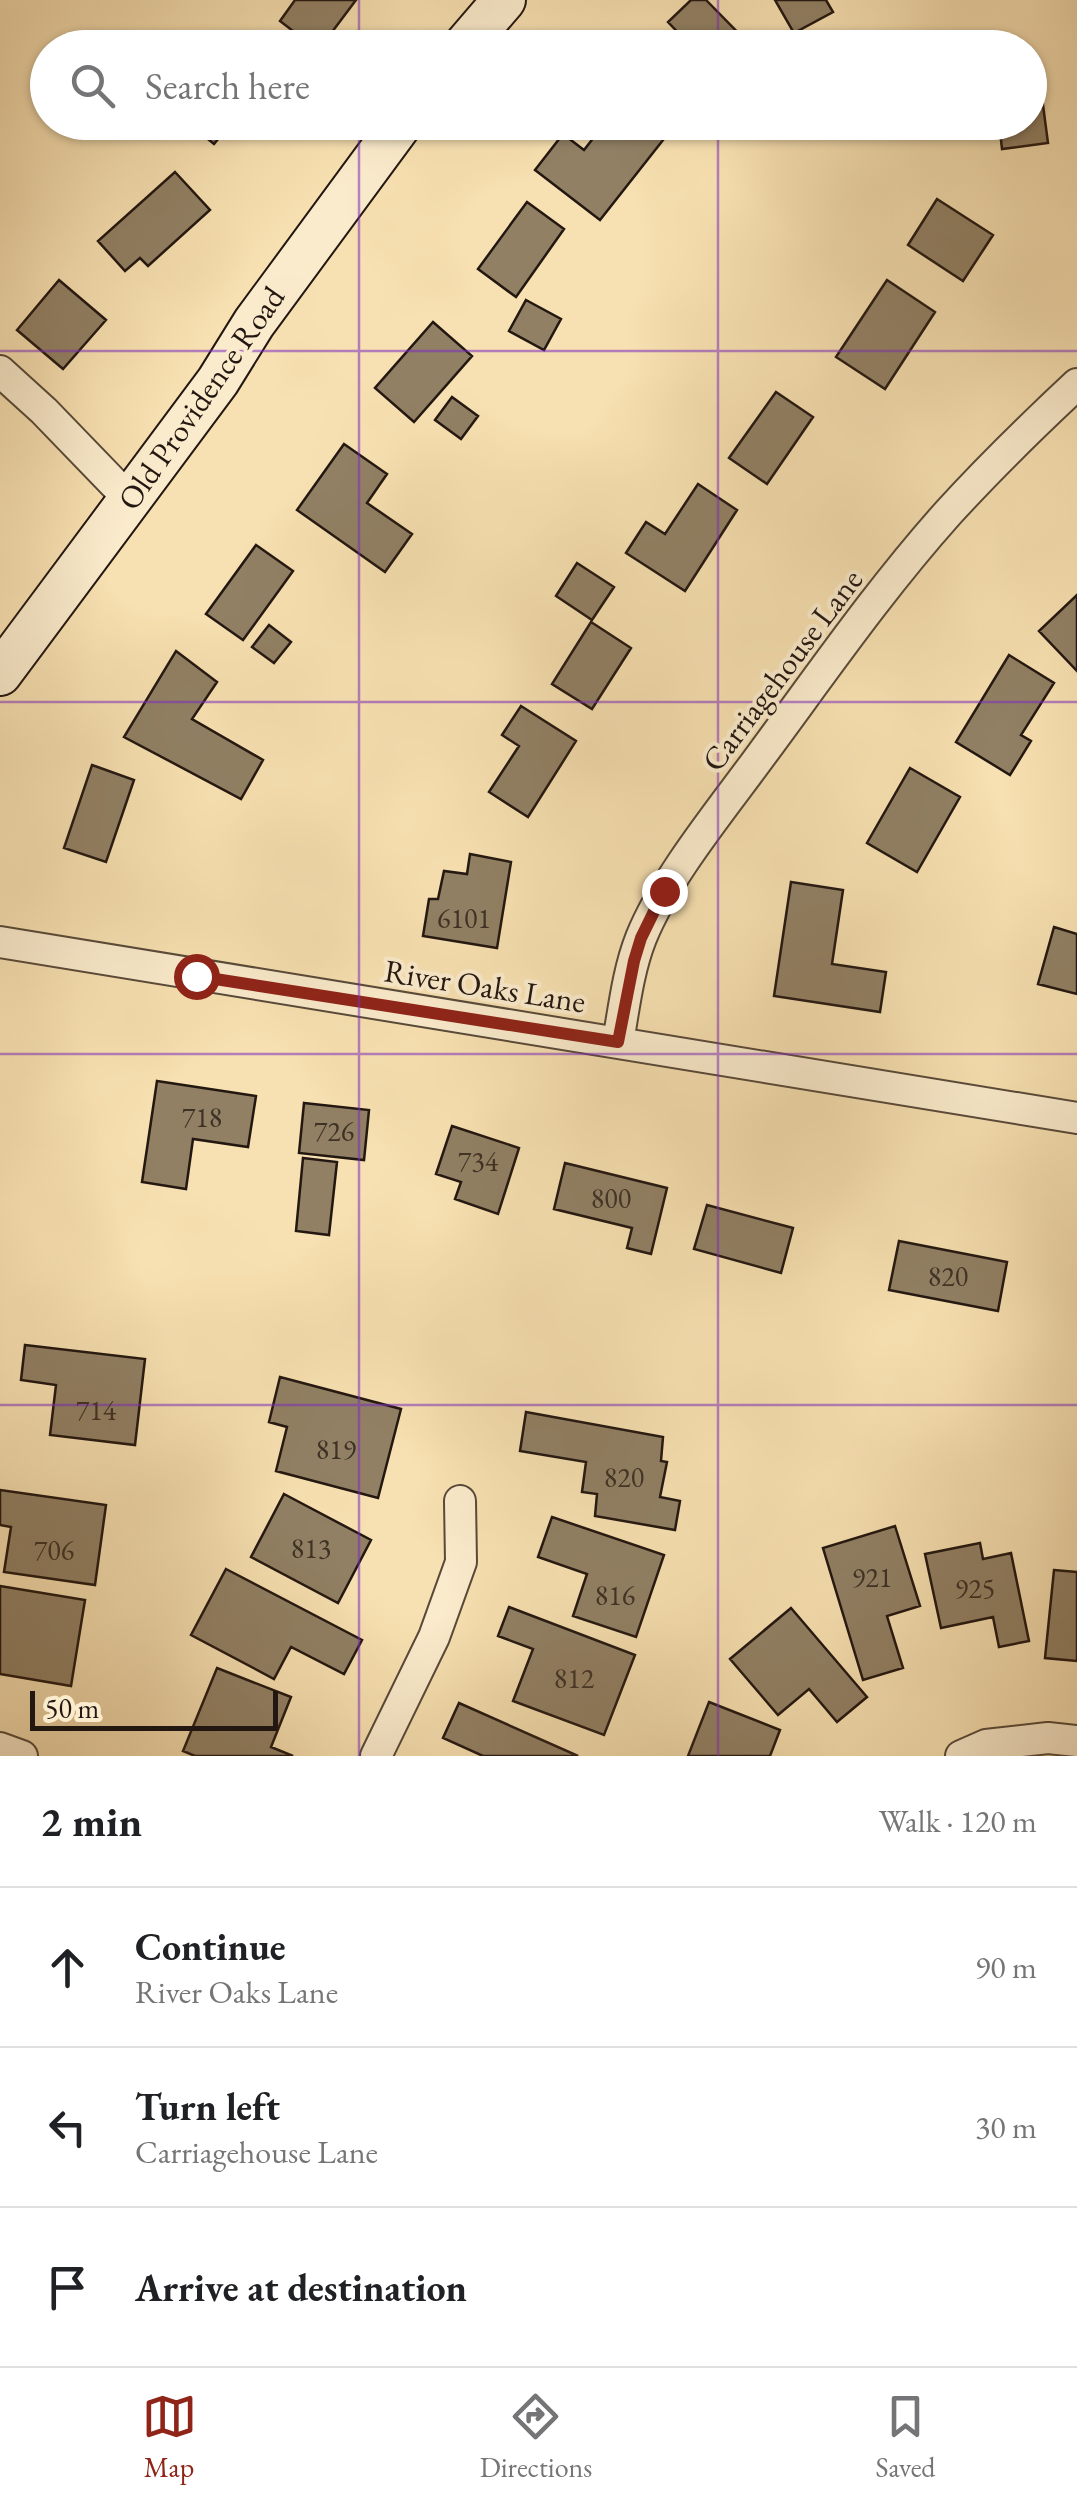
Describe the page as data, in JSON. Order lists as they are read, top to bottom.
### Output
{
  "streets": {
    "street": ["Old Providence Road", "Carriagehouse Lane", "River Oaks Lane"]
  },
  "crossings": [
    ["Carriagehouse Lane", "River Oaks Lane"]
  ],
  "house_numbers": [
    "6101",
    "718",
    "726",
    "734",
    "800",
    "820",
    "714",
    "819",
    "820",
    "813",
    "706",
    "921",
    "925",
    "816",
    "812"
  ],
  "scale_bar": "50 m",
  "page": {
    "search": "Search here",
    "scale": "50 m",
    "heading": ["2 min", "Walk · 120 m"],
    "list": [
      ["Continue", "River Oaks Lane", "90 m"],
      ["Turn left", "Carriagehouse Lane", "30 m"],
      "Arrive at destination"
    ],
    "nav": ["Map", "Directions", "Saved"]
  }
}
